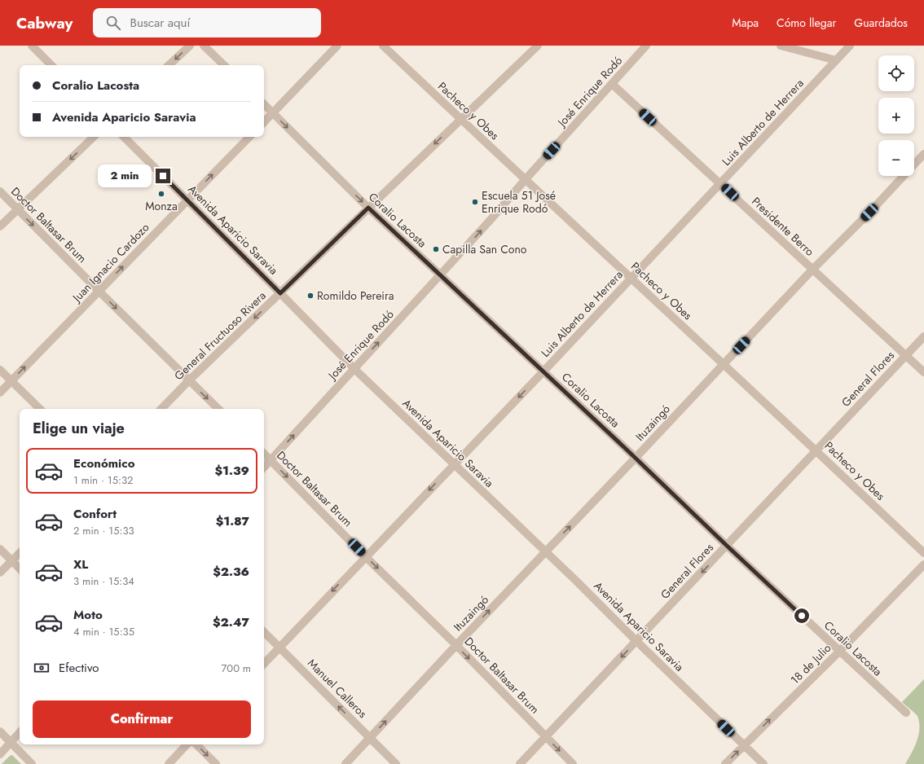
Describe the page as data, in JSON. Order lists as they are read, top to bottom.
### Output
{
  "streets": {
    "street": [
      "José Enrique Rodó",
      "Pacheco y Obes",
      "Luis Alberto de Herrera",
      "Coralio Lacosta",
      "Doctor Baltasar Brum",
      "Presidente Berro",
      "Avenida Aparicio Saravia",
      "Juan Ignacio Cardozo",
      "General Fructuoso Rivera",
      "General Flores",
      "Ituzaingó",
      "18 de Julio",
      "Manuel Calleros"
    ]
  },
  "crossings": [
    ["José Enrique Rodó", "Pacheco y Obes"],
    ["José Enrique Rodó", "Coralio Lacosta"],
    ["José Enrique Rodó", "Doctor Baltasar Brum"],
    ["José Enrique Rodó", "Presidente Berro"],
    ["José Enrique Rodó", "Avenida Aparicio Saravia"],
    ["Pacheco y Obes", "Luis Alberto de Herrera"],
    ["Pacheco y Obes", "General Fructuoso Rivera"],
    ["Pacheco y Obes", "General Flores"],
    ["Pacheco y Obes", "Ituzaingó"],
    ["Luis Alberto de Herrera", "Coralio Lacosta"],
    ["Luis Alberto de Herrera", "Doctor Baltasar Brum"],
    ["Luis Alberto de Herrera", "Presidente Berro"],
    ["Luis Alberto de Herrera", "Avenida Aparicio Saravia"],
    ["Luis Alberto de Herrera", "Manuel Calleros"],
    ["Coralio Lacosta", "General Fructuoso Rivera"],
    ["Coralio Lacosta", "General Flores"],
    ["Coralio Lacosta", "Ituzaingó"],
    ["Coralio Lacosta", "18 de Julio"],
    ["Doctor Baltasar Brum", "Juan Ignacio Cardozo"],
    ["Doctor Baltasar Brum", "General Fructuoso Rivera"],
    ["Doctor Baltasar Brum", "General Flores"],
    ["Doctor Baltasar Brum", "Ituzaingó"],
    ["Presidente Berro", "General Flores"],
    ["Presidente Berro", "Ituzaingó"],
    ["Avenida Aparicio Saravia", "Juan Ignacio Cardozo"],
    ["Avenida Aparicio Saravia", "General Fructuoso Rivera"],
    ["Avenida Aparicio Saravia", "General Flores"],
    ["Avenida Aparicio Saravia", "Ituzaingó"],
    ["Avenida Aparicio Saravia", "18 de Julio"],
    ["Ituzaingó", "Manuel Calleros"]
  ],
  "one_way": [
    "José Enrique Rodó",
    "Luis Alberto de Herrera",
    "Doctor Baltasar Brum",
    "Juan Ignacio Cardozo",
    "General Fructuoso Rivera",
    "General Flores",
    "Ituzaingó",
    "18 de Julio",
    "Manuel Calleros"
  ],
  "places": [
    "Monza",
    "Escuela 51 José Enrique Rodó",
    "Capilla San Cono",
    "Romildo Pereira"
  ],
  "page": {
    "header": "Cabway",
    "search": "Buscar aquí",
    "nav": ["Mapa", "Cómo llegar", "Guardados"],
    "map_buttons": ["+", "−"],
    "banner": ["Coralio Lacosta", "Avenida Aparicio Saravia"],
    "bubble": "2 min",
    "heading": "Elige un viaje",
    "list": [
      {
        "name": "Económico",
        "note": "1 min · 15:32",
        "value": "$1.39"
      },
      {
        "name": "Confort",
        "note": "2 min · 15:33",
        "value": "$1.87"
      },
      {
        "name": "XL",
        "note": "3 min · 15:34",
        "value": "$2.36"
      },
      {
        "name": "Moto",
        "note": "4 min · 15:35",
        "value": "$2.47"
      }
    ],
    "pay": ["Efectivo", "700 m"],
    "buttons": "Confirmar"
  }
}
